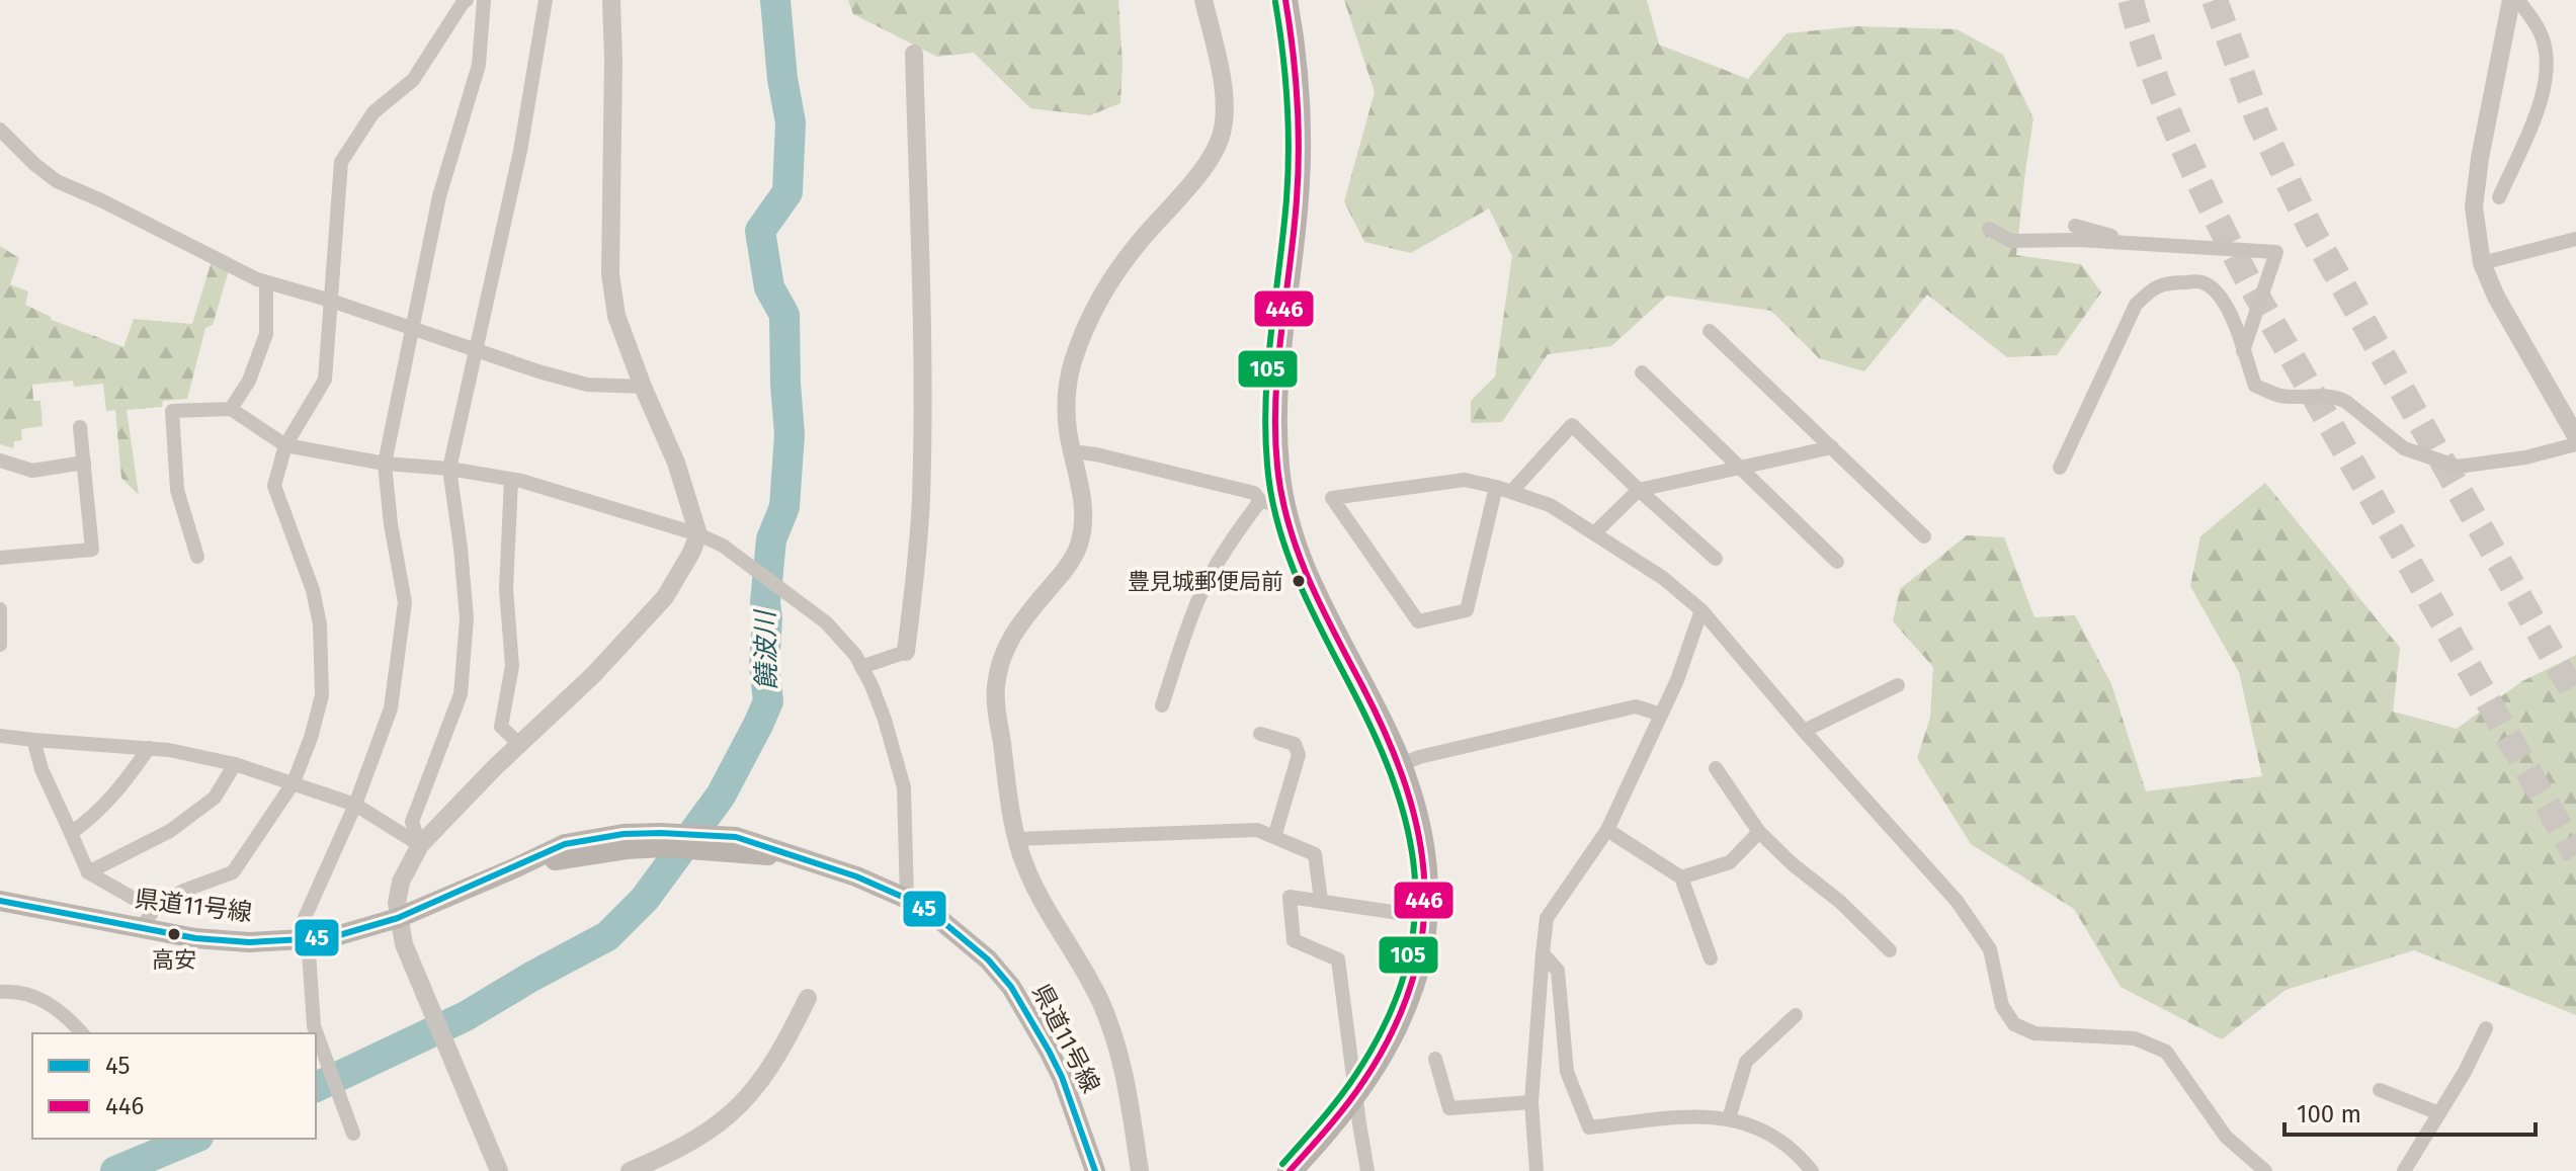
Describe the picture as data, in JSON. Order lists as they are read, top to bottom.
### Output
{
  "streets": {
    "main road": ["県道11号線"]
  },
  "water": ["饒波川"],
  "places": ["豊見城郵便局前", "高安"],
  "lines": ["transit line 446", "transit line 105", "transit line 45"],
  "legend": ["45", "446"],
  "scale_bar": "100 m"
}
